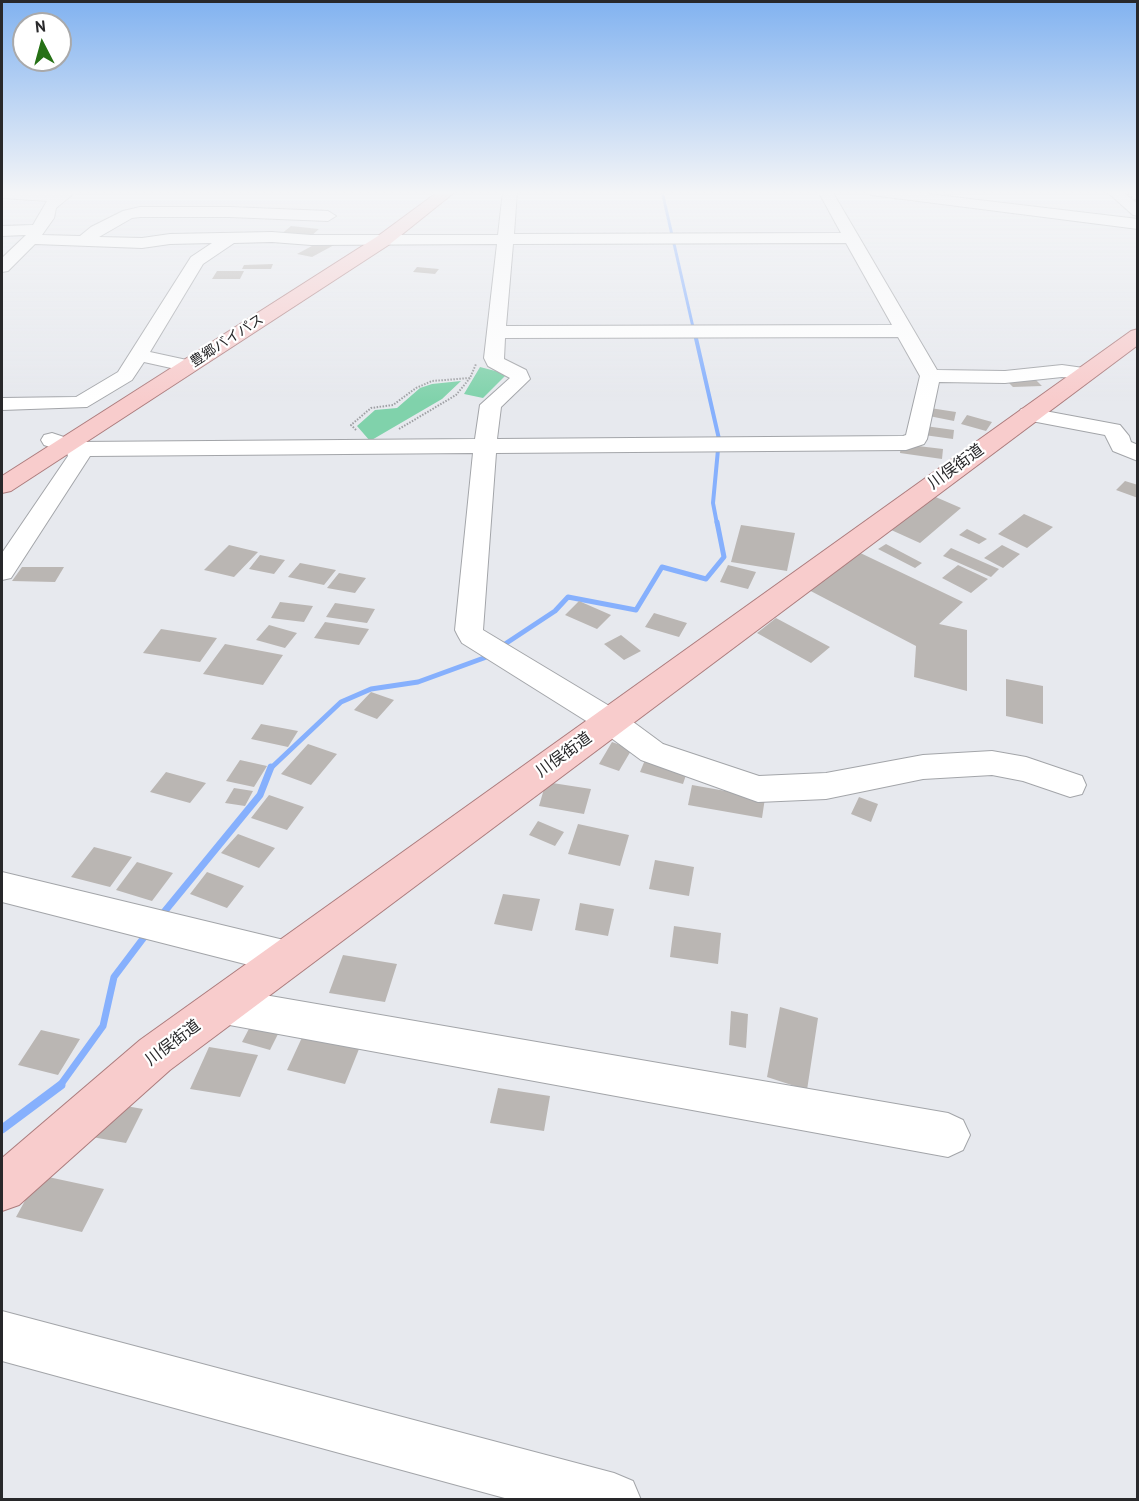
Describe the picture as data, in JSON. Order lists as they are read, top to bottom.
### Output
{
  "streets": {
    "main road": ["豊郷バイパス", "川俣街道"]
  },
  "north": "top"
}
